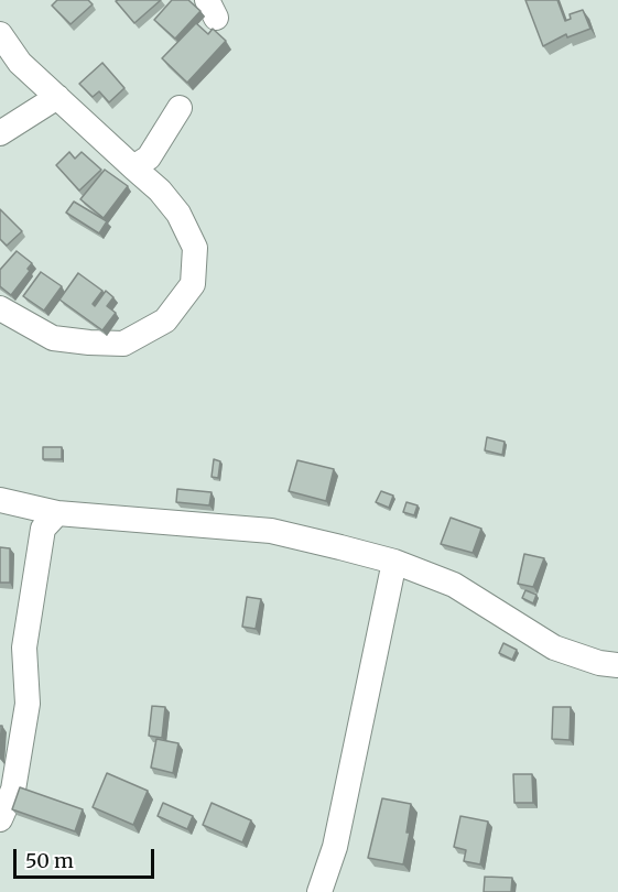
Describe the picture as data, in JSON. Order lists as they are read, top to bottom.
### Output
{
  "scale_bar": "50 m"
}
